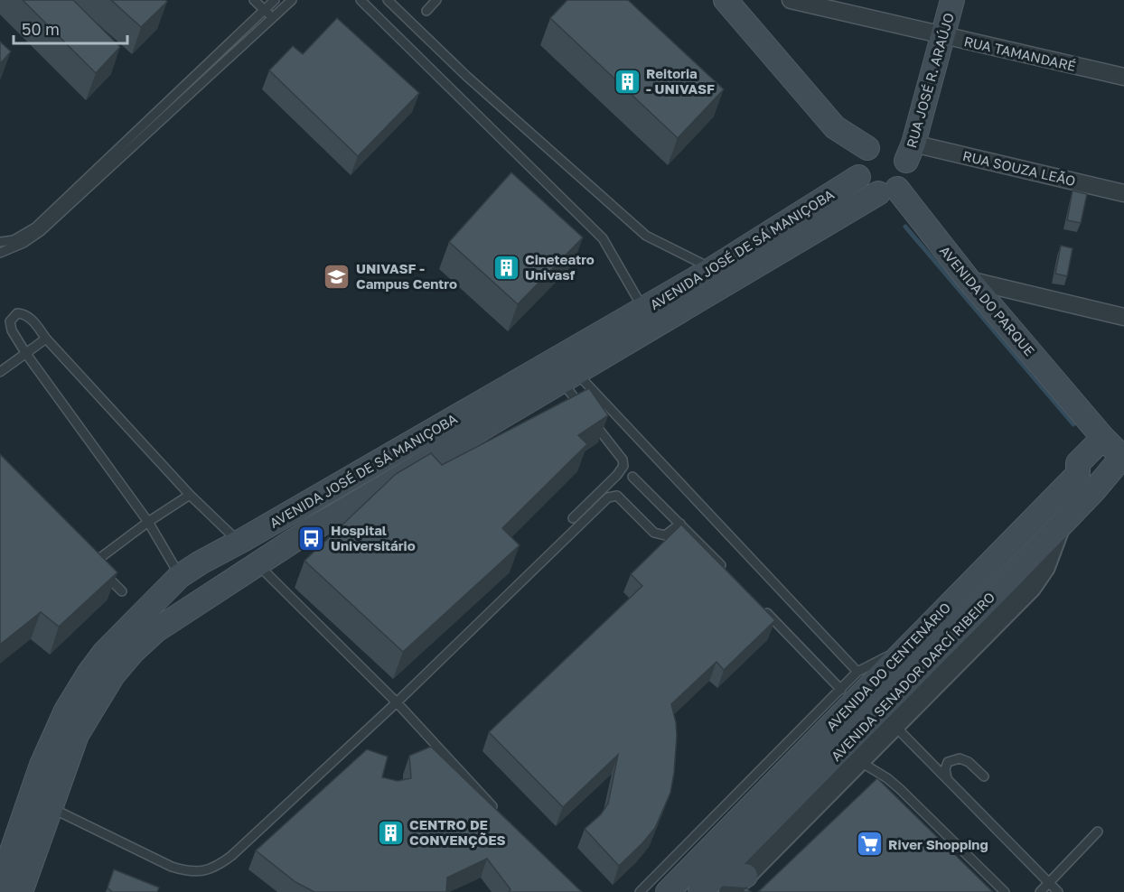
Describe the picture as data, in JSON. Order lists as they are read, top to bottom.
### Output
{
  "streets": {
    "main road": [
      "RUA JOSÉ R. ARAÚJO",
      "AVENIDA JOSÉ DE SÁ MANIÇOBA",
      "AVENIDA DO PARQUE",
      "AVENIDA DO CENTENÁRIO",
      "AVENIDA SENADOR DARCÍ RIBEIRO"
    ],
    "street": ["RUA TAMANDARÉ", "RUA SOUZA LEÃO"]
  },
  "crossings": [
    ["RUA TAMANDARÉ", "RUA JOSÉ R. ARAÚJO"],
    ["RUA JOSÉ R. ARAÚJO", "RUA SOUZA LEÃO"],
    ["RUA JOSÉ R. ARAÚJO", "AVENIDA JOSÉ DE SÁ MANIÇOBA"],
    ["RUA JOSÉ R. ARAÚJO", "AVENIDA DO PARQUE"],
    ["RUA SOUZA LEÃO", "AVENIDA JOSÉ DE SÁ MANIÇOBA"],
    ["RUA SOUZA LEÃO", "AVENIDA DO PARQUE"],
    ["AVENIDA JOSÉ DE SÁ MANIÇOBA", "AVENIDA DO PARQUE"],
    ["AVENIDA DO PARQUE", "AVENIDA DO CENTENÁRIO"],
    ["AVENIDA DO PARQUE", "AVENIDA SENADOR DARCÍ RIBEIRO"],
    ["AVENIDA DO CENTENÁRIO", "AVENIDA SENADOR DARCÍ RIBEIRO"]
  ],
  "places": {
    "building": ["Reitoria - UNIVASF", "Cineteatro Univasf", "CENTRO DE CONVENÇÕES"],
    "school or university": ["UNIVASF - Campus Centro"],
    "bus stop": ["Hospital Universitário"],
    "supermarket": ["River Shopping"]
  },
  "scale_bar": "50 m"
}
